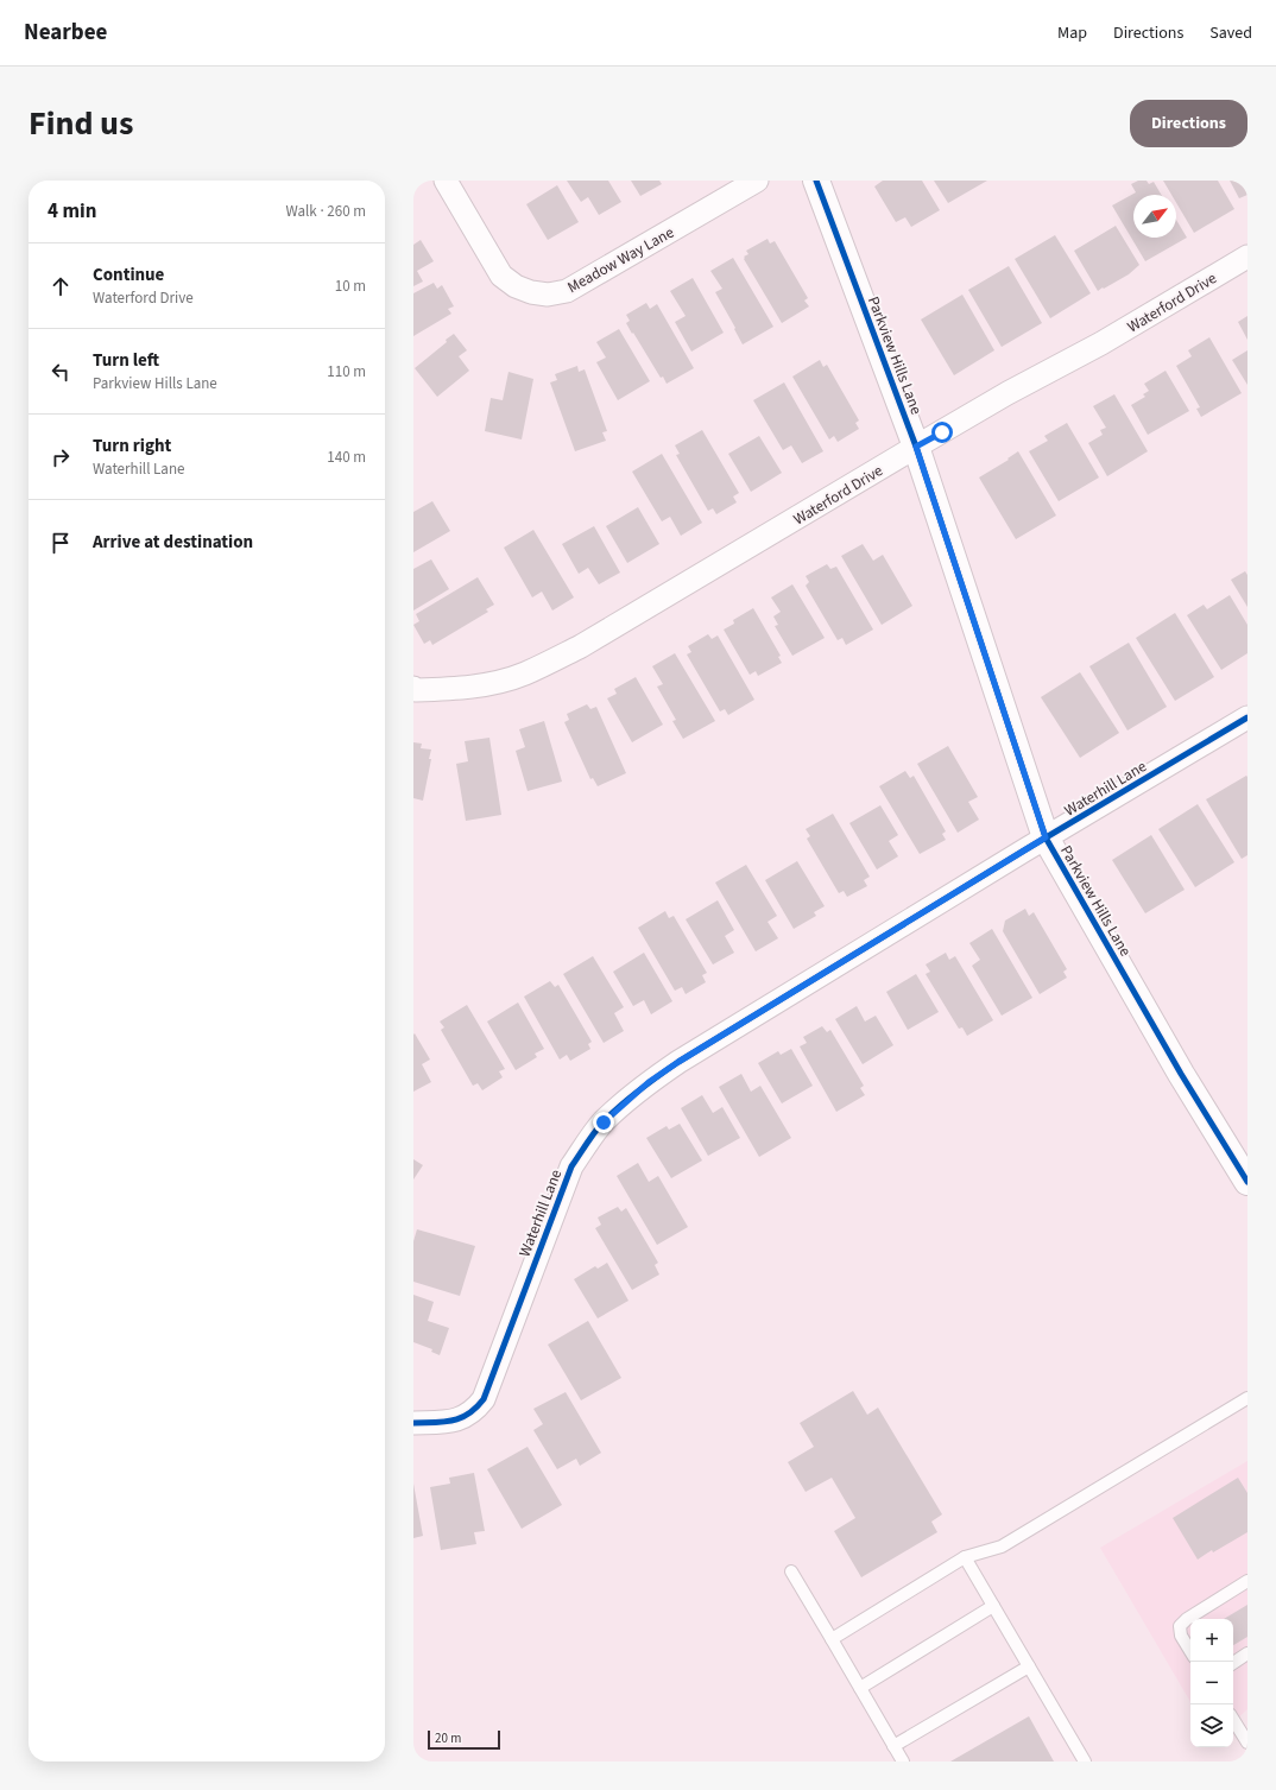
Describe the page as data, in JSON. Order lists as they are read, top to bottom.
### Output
{
  "streets": {
    "street": [
      "Meadow Way Lane",
      "Waterford Drive",
      "Parkview Hills Lane",
      "Waterhill Lane"
    ]
  },
  "crossings": [
    ["Waterford Drive", "Parkview Hills Lane"],
    ["Parkview Hills Lane", "Waterhill Lane"]
  ],
  "scale_bar": "20 m",
  "north": "top right",
  "page": {
    "header": "Nearbee",
    "nav": ["Map", "Directions", "Saved"],
    "title": "Find us",
    "buttons": "Directions",
    "heading": ["4 min", "Walk · 260 m"],
    "list": [
      ["Continue", "Waterford Drive", "10 m"],
      ["Turn left", "Parkview Hills Lane", "110 m"],
      ["Turn right", "Waterhill Lane", "140 m"],
      "Arrive at destination"
    ],
    "map_buttons": ["+", "−"],
    "scale": "20 m"
  }
}
